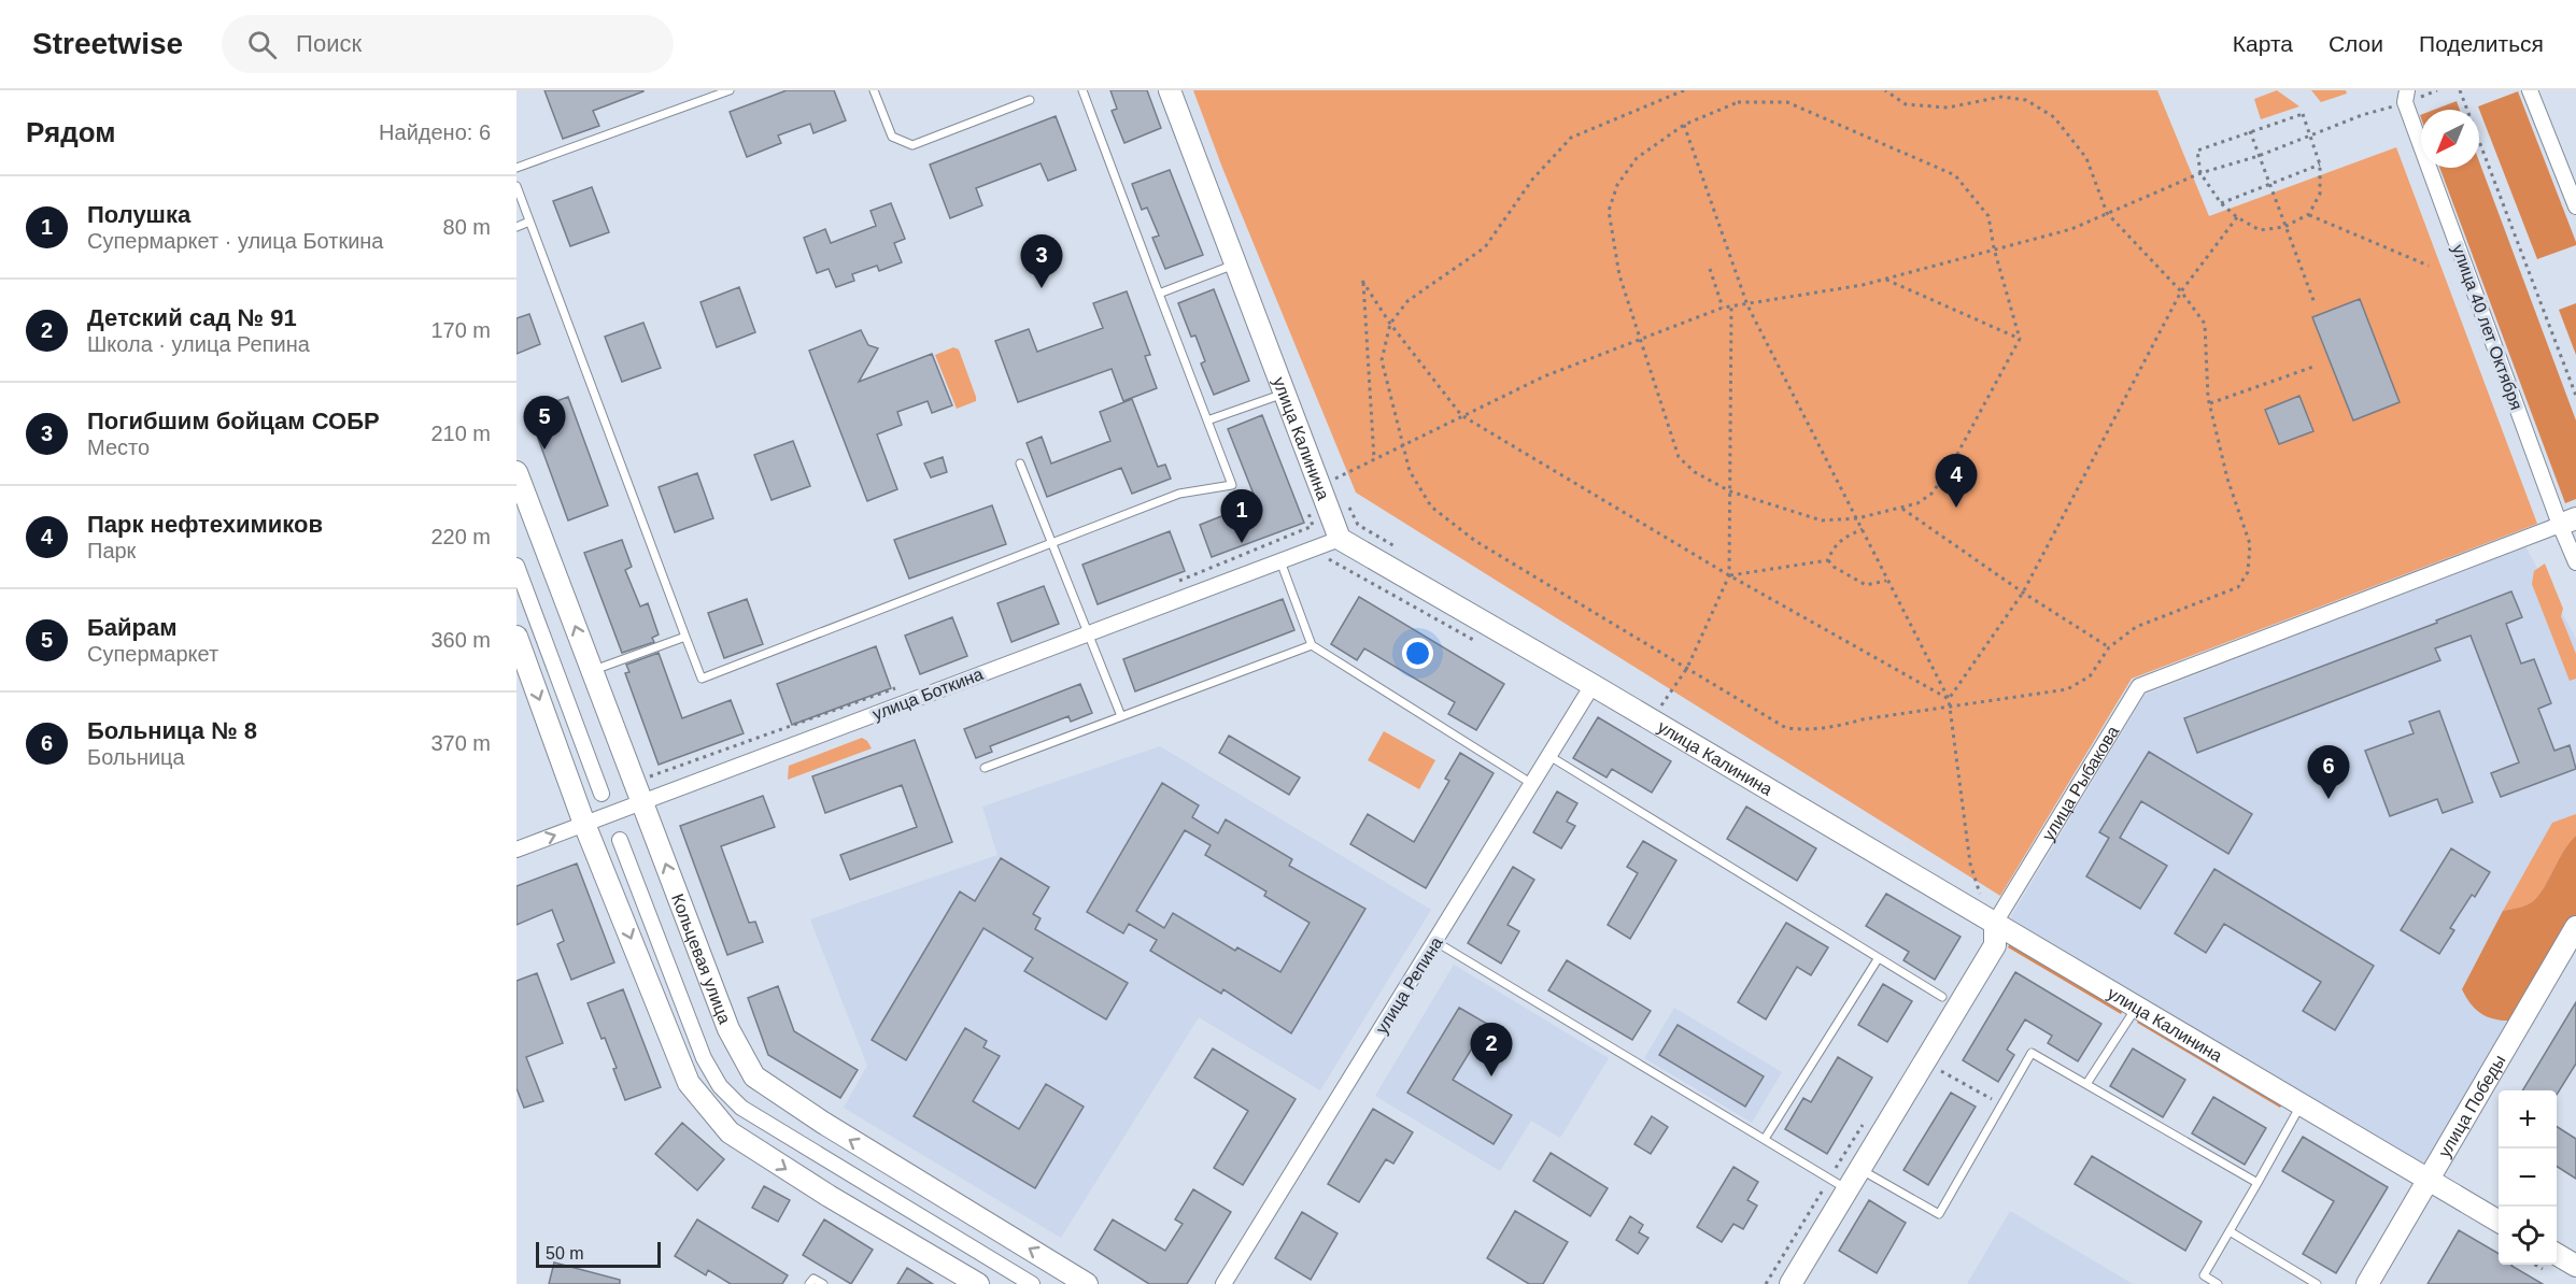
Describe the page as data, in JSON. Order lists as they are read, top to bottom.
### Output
{
  "streets": {
    "street": [
      "улица 40 лет Октября",
      "улица Калинина",
      "улица Боткина",
      "улица Рыбакова",
      "Кольцевая улица",
      "улица Репина",
      "улица Победы"
    ]
  },
  "crossings": [
    ["улица 40 лет Октября", "улица Рыбакова"],
    ["улица Калинина", "улица Боткина"],
    ["улица Калинина", "улица Рыбакова"],
    ["улица Калинина", "улица Репина"],
    ["улица Калинина", "улица Победы"],
    ["улица Боткина", "Кольцевая улица"]
  ],
  "scale_bar": "50 m",
  "north": "bottom left",
  "page": {
    "header": "Streetwise",
    "search": "Поиск",
    "nav": ["Карта", "Слои", "Поделиться"],
    "heading": ["Рядом", "Найдено: 6"],
    "list": [
      {
        "mark": "1",
        "name": "Полушка",
        "note": "Супермаркет · улица Боткина",
        "value": "80 m"
      },
      {
        "mark": "2",
        "name": "Детский сад № 91",
        "note": "Школа · улица Репина",
        "value": "170 m"
      },
      {
        "mark": "3",
        "name": "Погибшим бойцам СОБР",
        "note": "Место",
        "value": "210 m"
      },
      {
        "mark": "4",
        "name": "Парк нефтехимиков",
        "note": "Парк",
        "value": "220 m"
      },
      {
        "mark": "5",
        "name": "Байрам",
        "note": "Супермаркет",
        "value": "360 m"
      },
      {
        "mark": "6",
        "name": "Больница № 8",
        "note": "Больница",
        "value": "370 m"
      }
    ],
    "pins": [
      "3",
      "5",
      "4",
      "1",
      "6",
      "2"
    ],
    "map_buttons": ["+", "−"],
    "scale": "50 m"
  }
}
